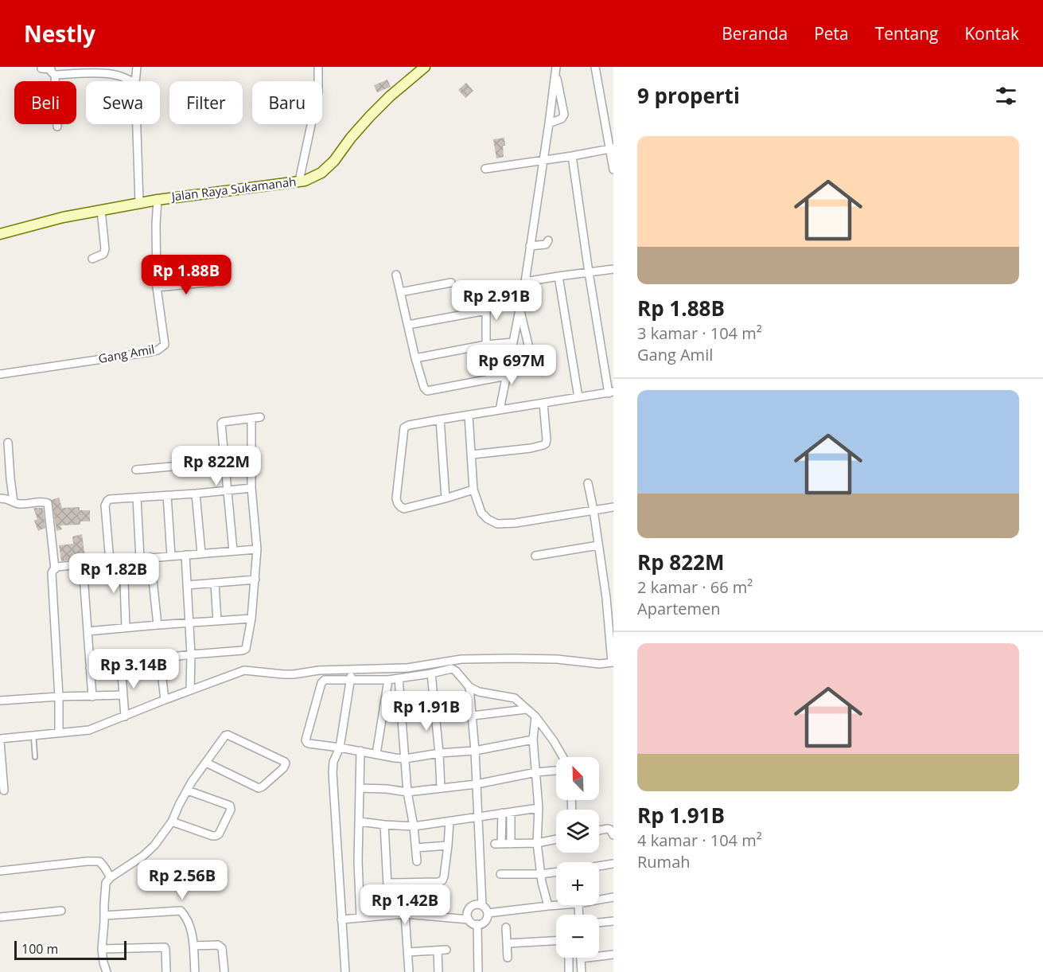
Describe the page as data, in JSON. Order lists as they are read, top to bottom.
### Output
{
  "streets": {
    "street": ["Jalan Raya Sukamanah", "Gang Amil"]
  },
  "crossings": [
    ["Jalan Raya Sukamanah", "Gang Amil"]
  ],
  "scale_bar": "100 m",
  "north": "top left",
  "page": {
    "header": "Nestly",
    "nav": [
      "Beranda",
      "Peta",
      "Tentang",
      "Kontak"
    ],
    "heading": "9 properti",
    "chip": [
      "Beli",
      "Sewa",
      "Filter",
      "Baru"
    ],
    "list": [
      {
        "name": "Rp 1.88B",
        "note": "3 kamar · 104 m² · Gang Amil"
      },
      {
        "name": "Rp 822M",
        "note": "2 kamar · 66 m² · Apartemen"
      },
      {
        "name": "Rp 1.91B",
        "note": "4 kamar · 104 m² · Rumah"
      }
    ],
    "price": [
      "Rp 1.88B",
      "Rp 2.91B",
      "Rp 697M",
      "Rp 822M",
      "Rp 1.82B",
      "Rp 3.14B",
      "Rp 1.91B",
      "Rp 2.56B",
      "Rp 1.42B"
    ],
    "map_buttons": ["+", "−"],
    "scale": "100 m"
  }
}
